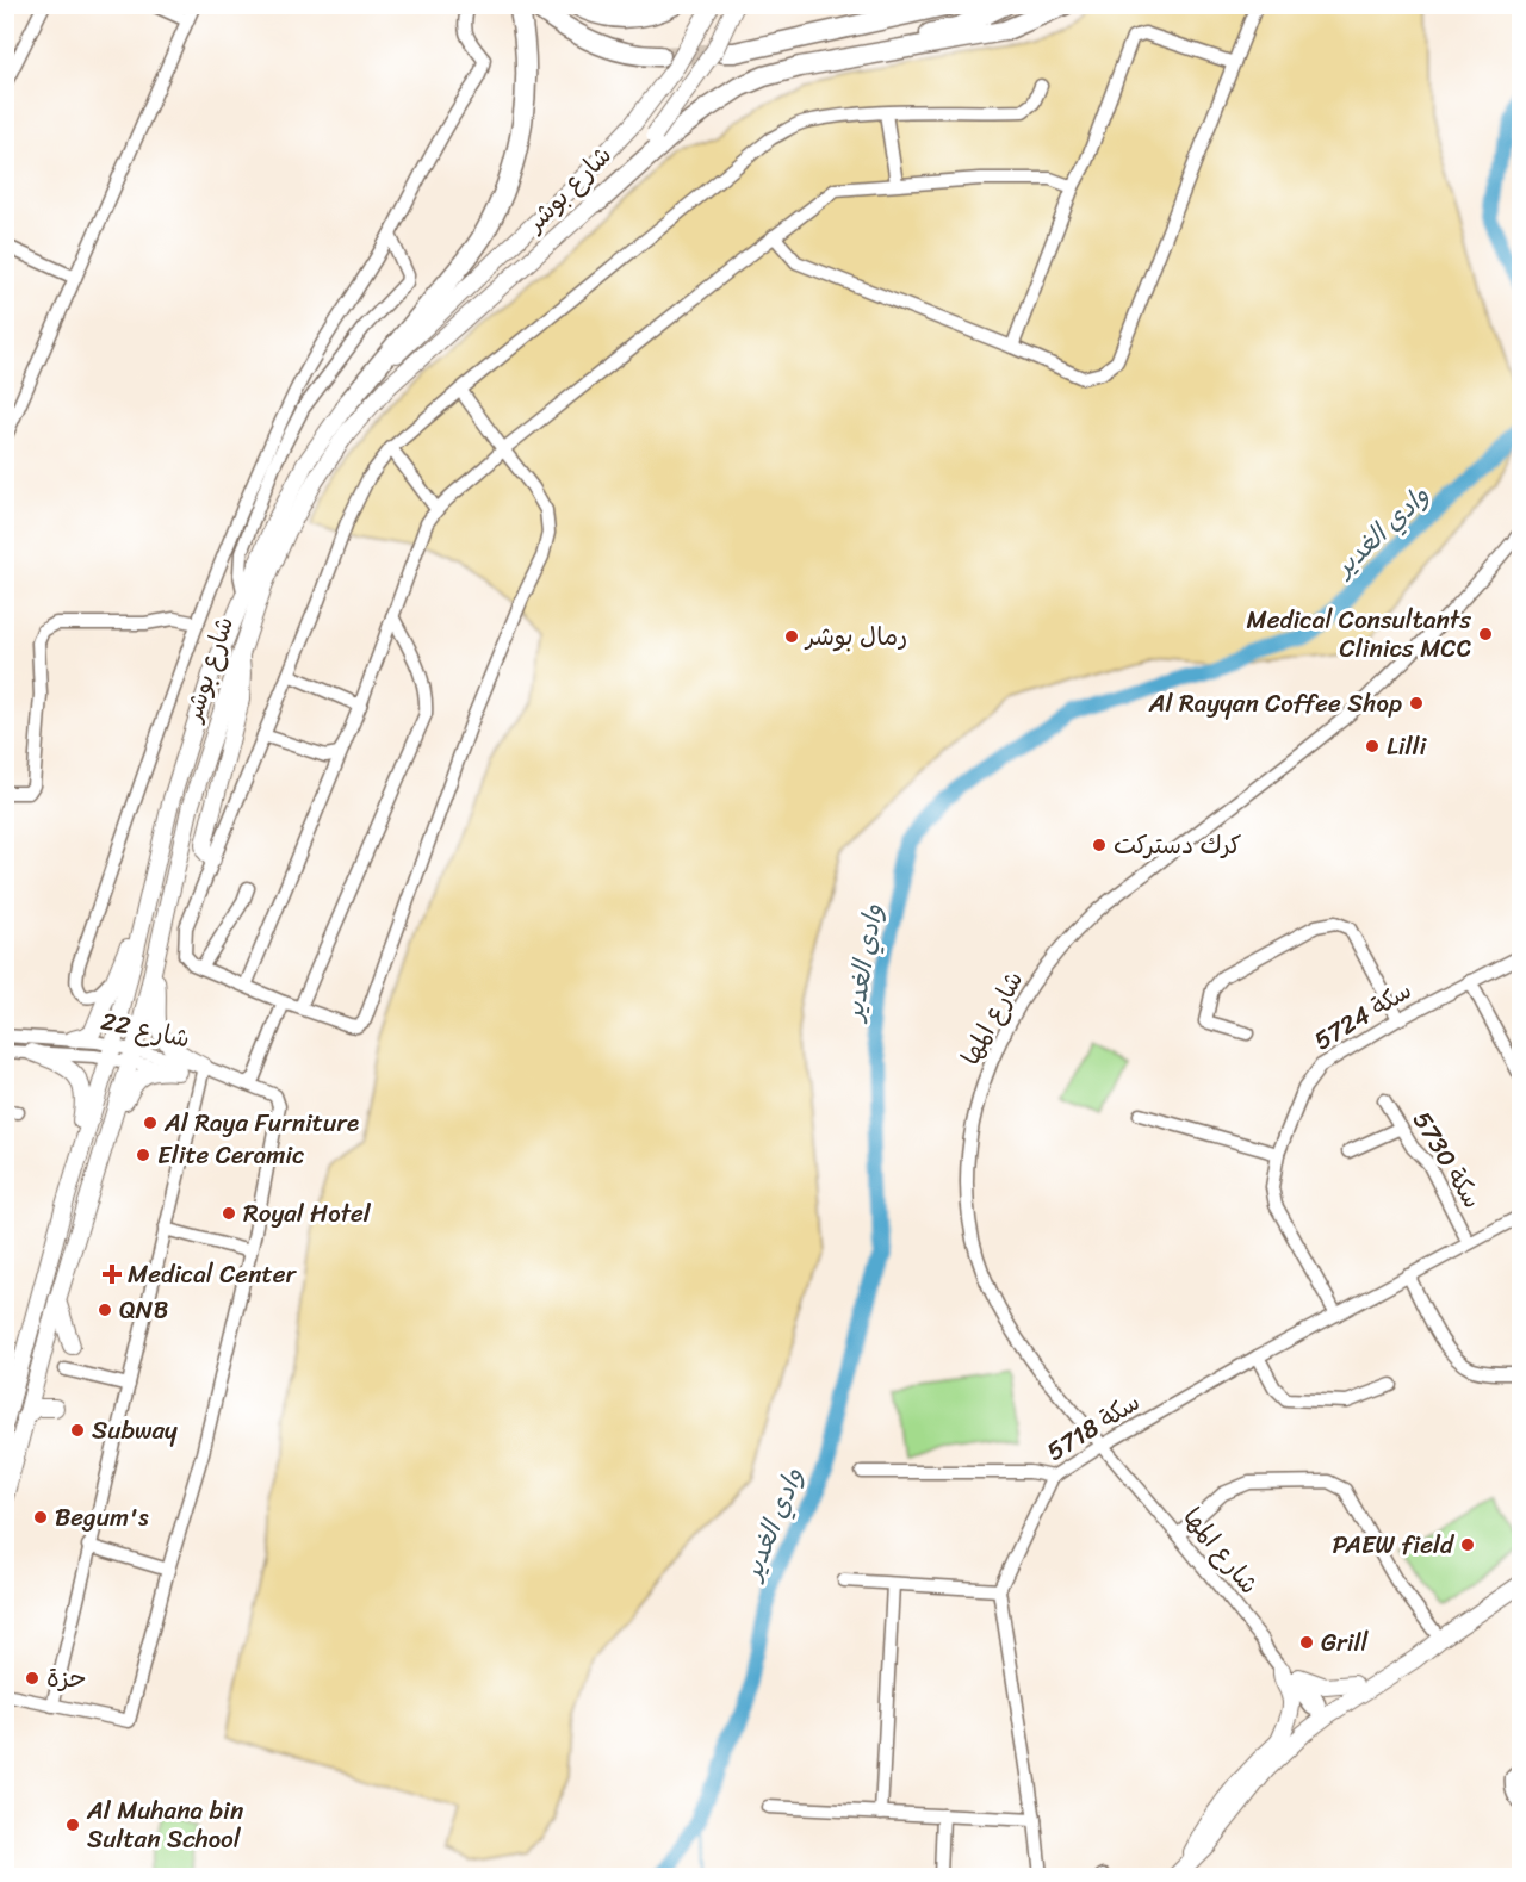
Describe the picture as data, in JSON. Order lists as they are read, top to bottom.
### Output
{
  "streets": {
    "main road": ["شارع بوشر"],
    "street": [
      "سكة 5724",
      "شارع المها",
      "شارع 22",
      "سكة 5730",
      "سكة 5718"
    ]
  },
  "crossings": [
    ["شارع بوشر", "شارع 22"],
    ["سكة 5724", "سكة 5718"],
    ["شارع المها", "سكة 5718"],
    ["سكة 5730", "سكة 5718"]
  ],
  "water": ["وادي الغدير"],
  "places": {
    "other": [
      "Medical Consultants Clinics MCC",
      "رمال بوشر",
      "Al Rayyan Coffee Shop",
      "Lilli",
      "كرك دستركت",
      "Al Raya Furniture",
      "Elite Ceramic",
      "Royal Hotel",
      "QNB",
      "Subway",
      "Begum's",
      "PAEW field",
      "Grill",
      "حزة",
      "Al Muhana bin Sultan School"
    ],
    "health": ["Medical Center"]
  }
}
